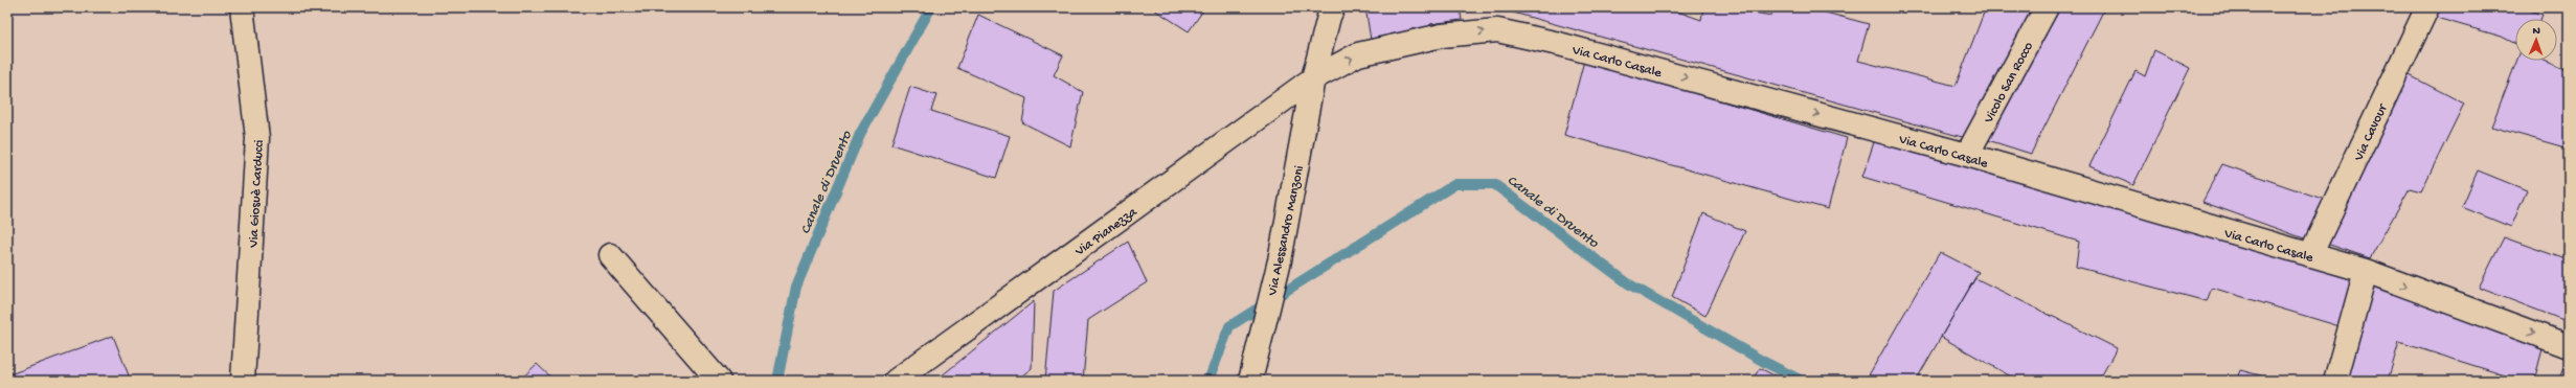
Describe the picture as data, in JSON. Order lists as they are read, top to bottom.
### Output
{
  "streets": {
    "street": [
      "Via Carlo Casale",
      "Vicolo San Rocco",
      "Via Cavour",
      "Via Giosuè Carducci",
      "Via Pianezza",
      "Via Alessandro Manzoni"
    ]
  },
  "crossings": [
    ["Via Carlo Casale", "Vicolo San Rocco"],
    ["Via Carlo Casale", "Via Cavour"],
    ["Via Carlo Casale", "Via Pianezza"],
    ["Via Carlo Casale", "Via Alessandro Manzoni"],
    ["Via Pianezza", "Via Alessandro Manzoni"]
  ],
  "one_way": ["Via Carlo Casale"],
  "water": ["Canale di Druento"],
  "north": "top"
}
